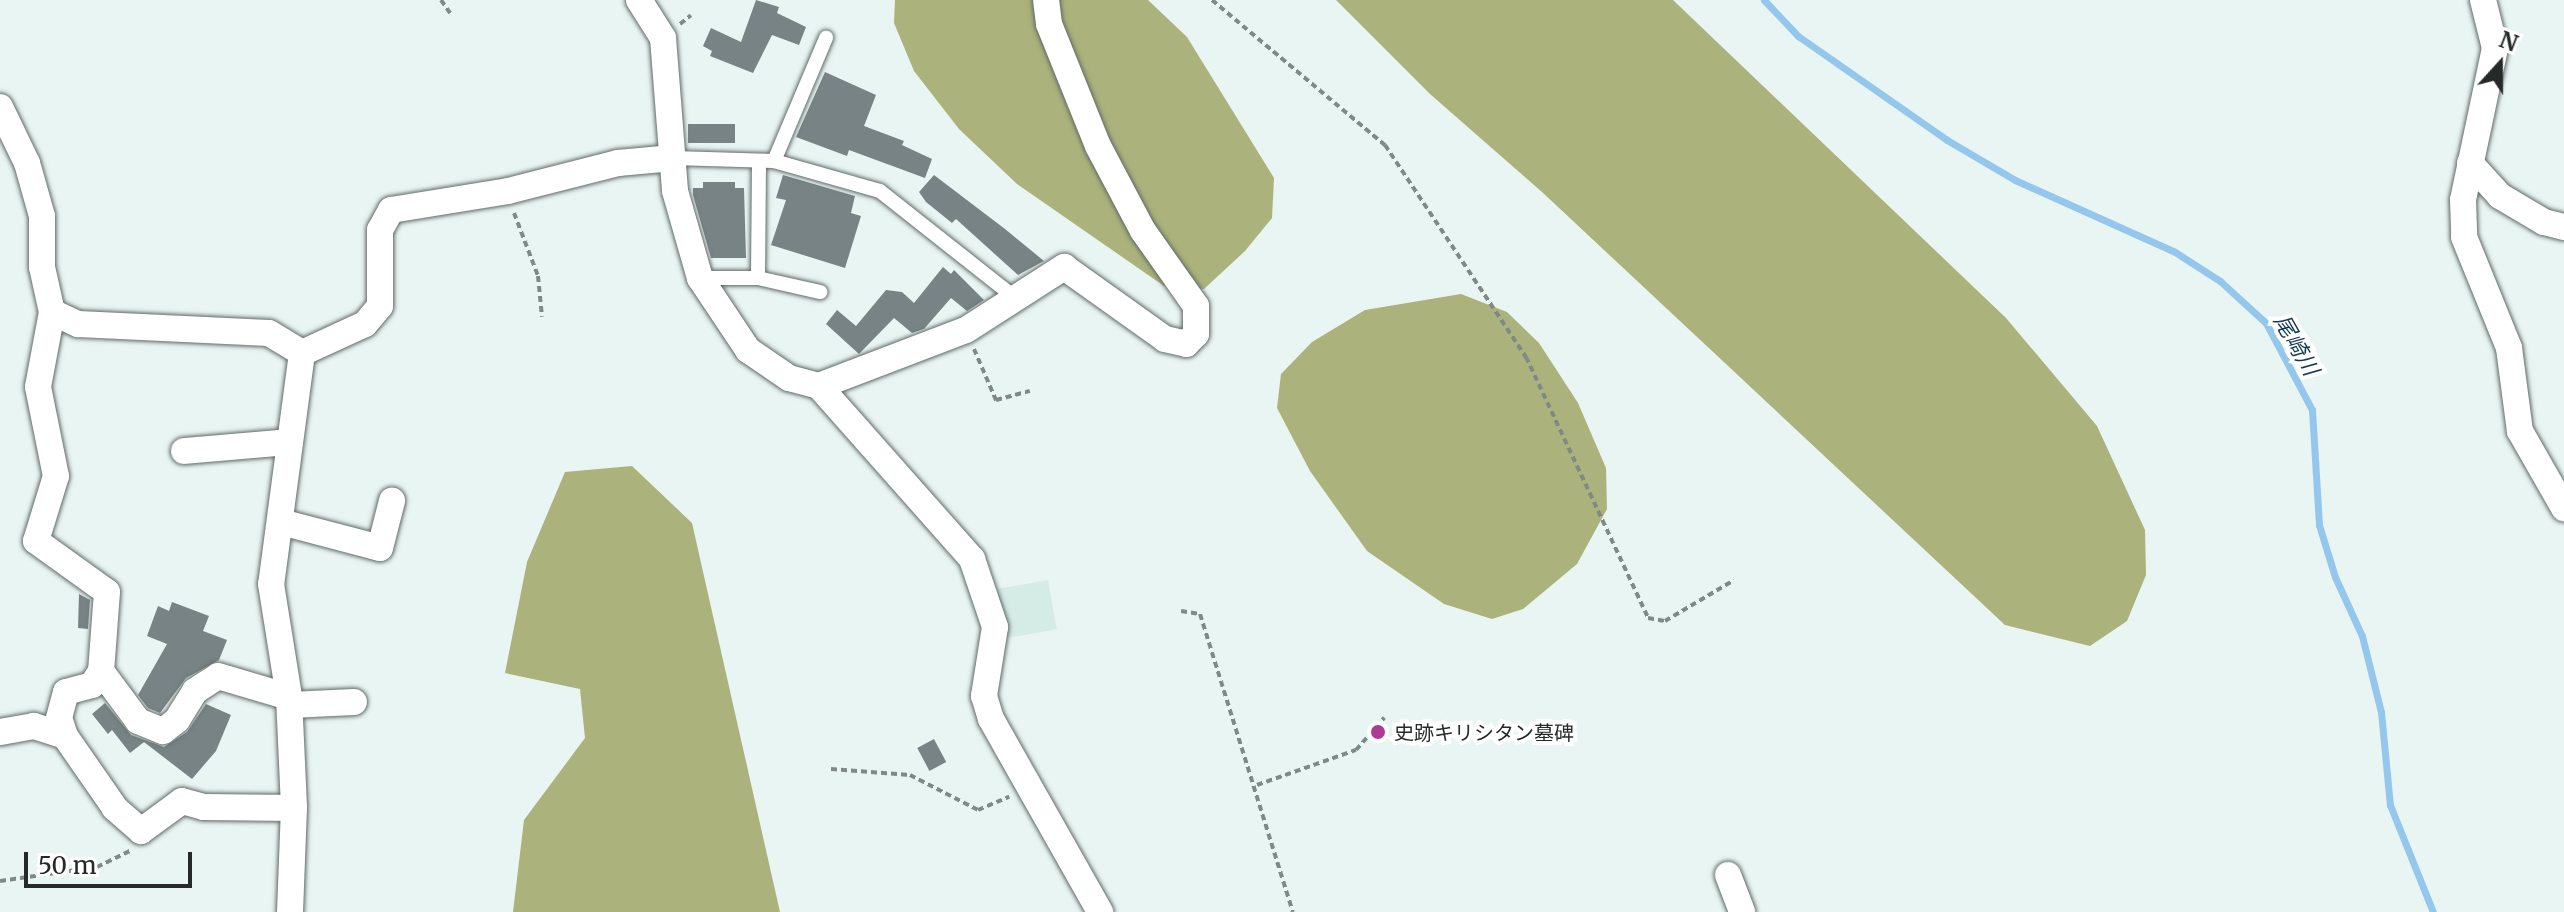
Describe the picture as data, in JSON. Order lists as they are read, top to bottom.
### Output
{
  "water": ["尾崎川"],
  "places": ["史跡キリシタン墓碑"],
  "scale_bar": "50 m",
  "north": "top"
}
